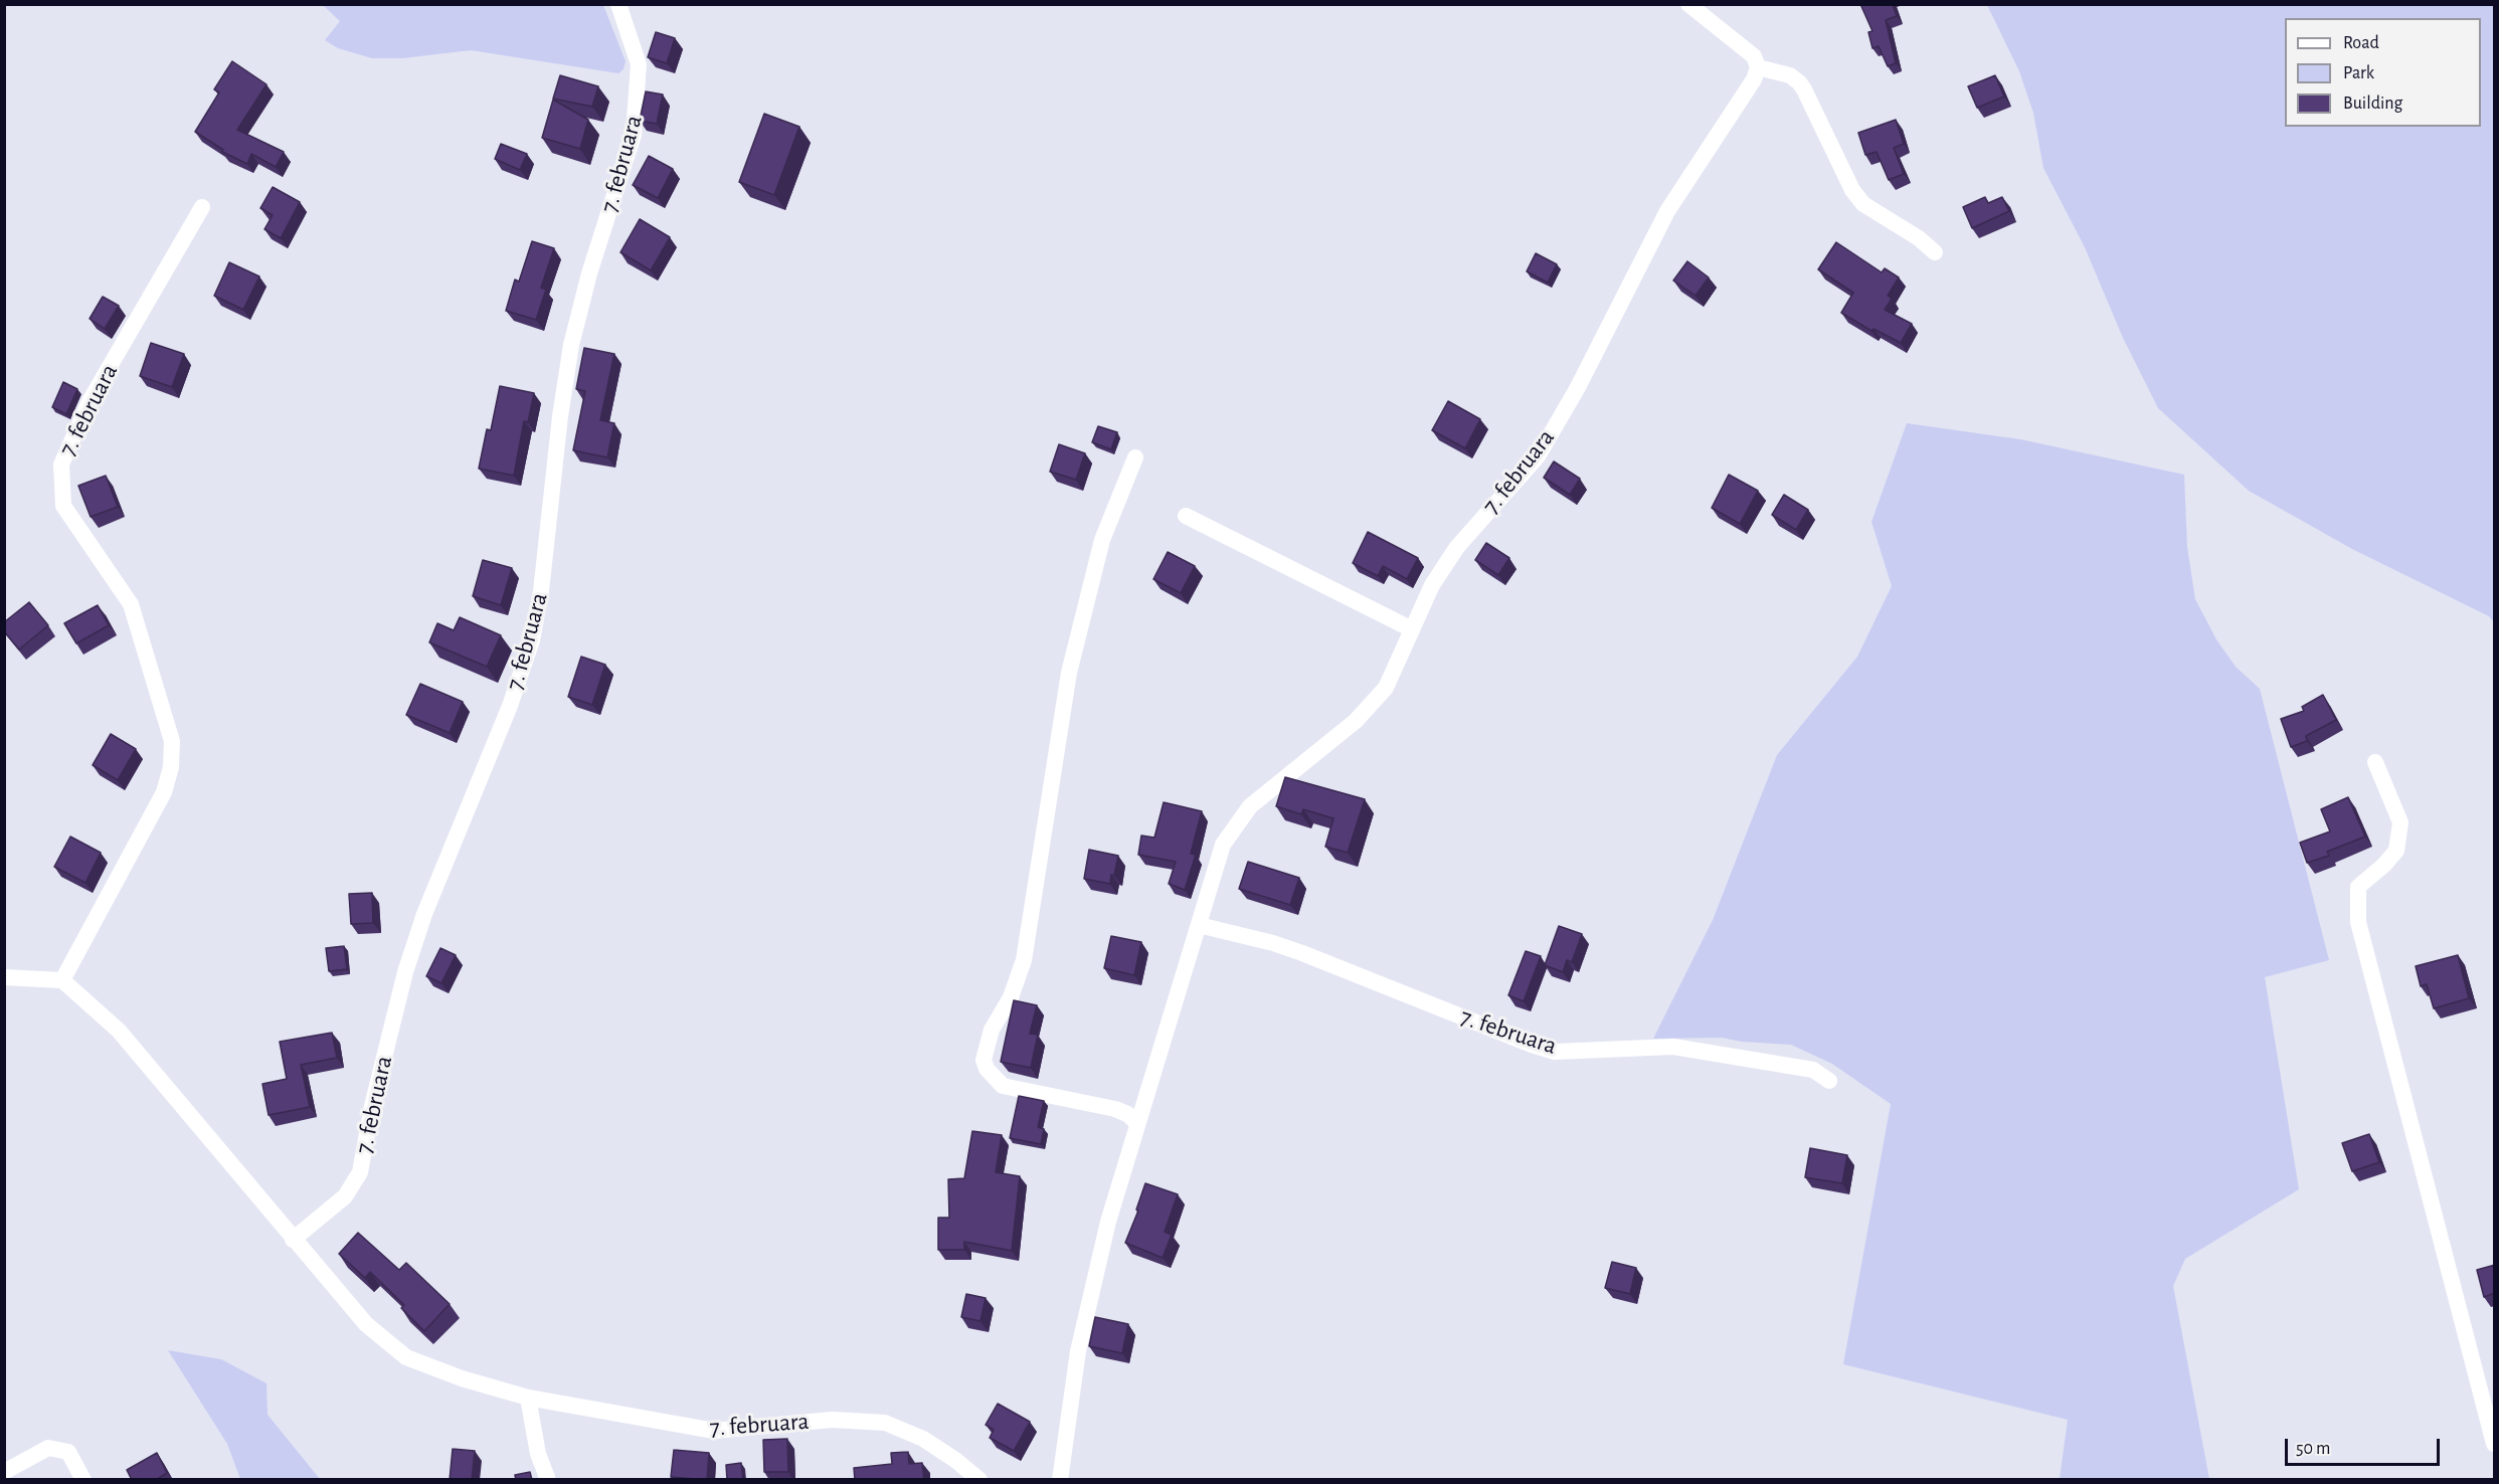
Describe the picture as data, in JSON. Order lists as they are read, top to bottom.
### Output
{
  "streets": {
    "street": ["7. februara"]
  },
  "legend": ["Road", "Park", "Building"],
  "scale_bar": "50 m"
}
